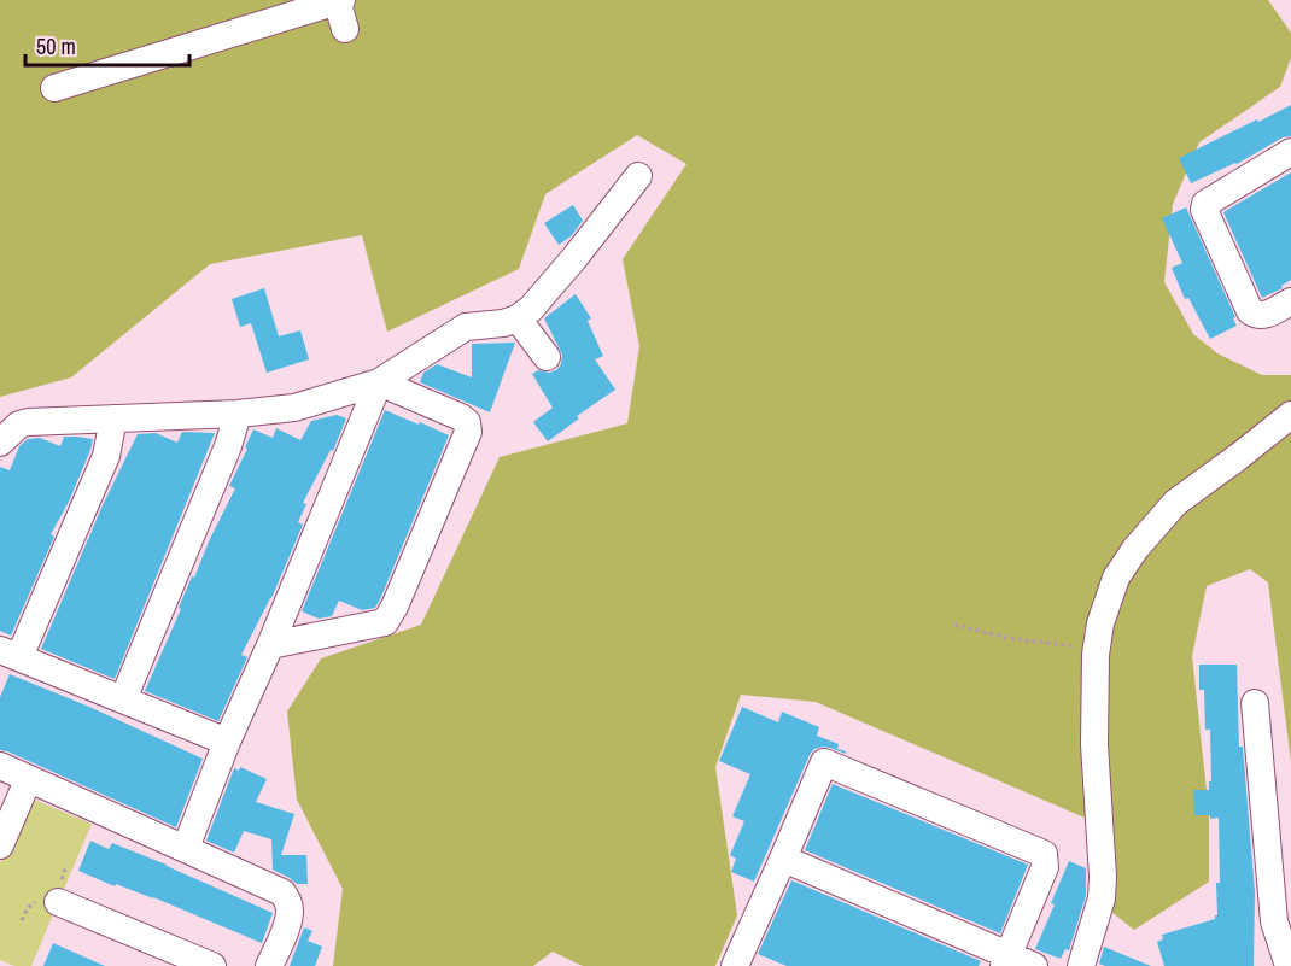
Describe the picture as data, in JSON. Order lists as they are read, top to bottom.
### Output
{
  "scale_bar": "50 m"
}
